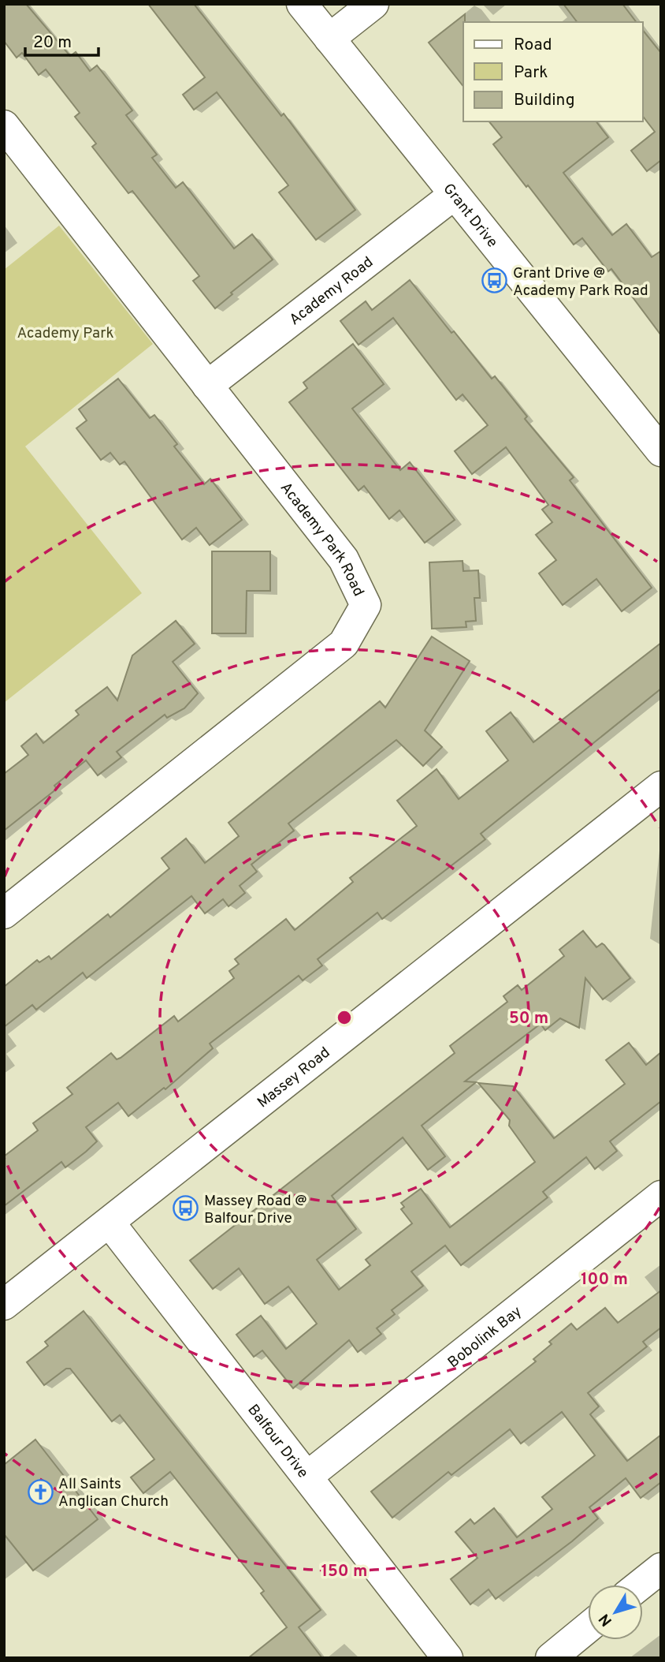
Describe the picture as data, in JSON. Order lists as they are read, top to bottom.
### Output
{
  "streets": {
    "street": [
      "Grant Drive",
      "Academy Road",
      "Academy Park Road",
      "Massey Road",
      "Bobolink Bay",
      "Balfour Drive"
    ]
  },
  "crossings": [
    ["Grant Drive", "Academy Road"],
    ["Academy Road", "Academy Park Road"],
    ["Massey Road", "Balfour Drive"],
    ["Bobolink Bay", "Balfour Drive"]
  ],
  "parks": ["Academy Park"],
  "places": {
    "bus stop": ["Grant Drive @ Academy Park Road", "Massey Road @ Balfour Drive"],
    "church": ["All Saints Anglican Church"]
  },
  "legend": ["Road", "Park", "Building"],
  "scale_bar": "20 m",
  "north": "bottom left",
  "rings": ["50 m", "100 m", "150 m"]
}
